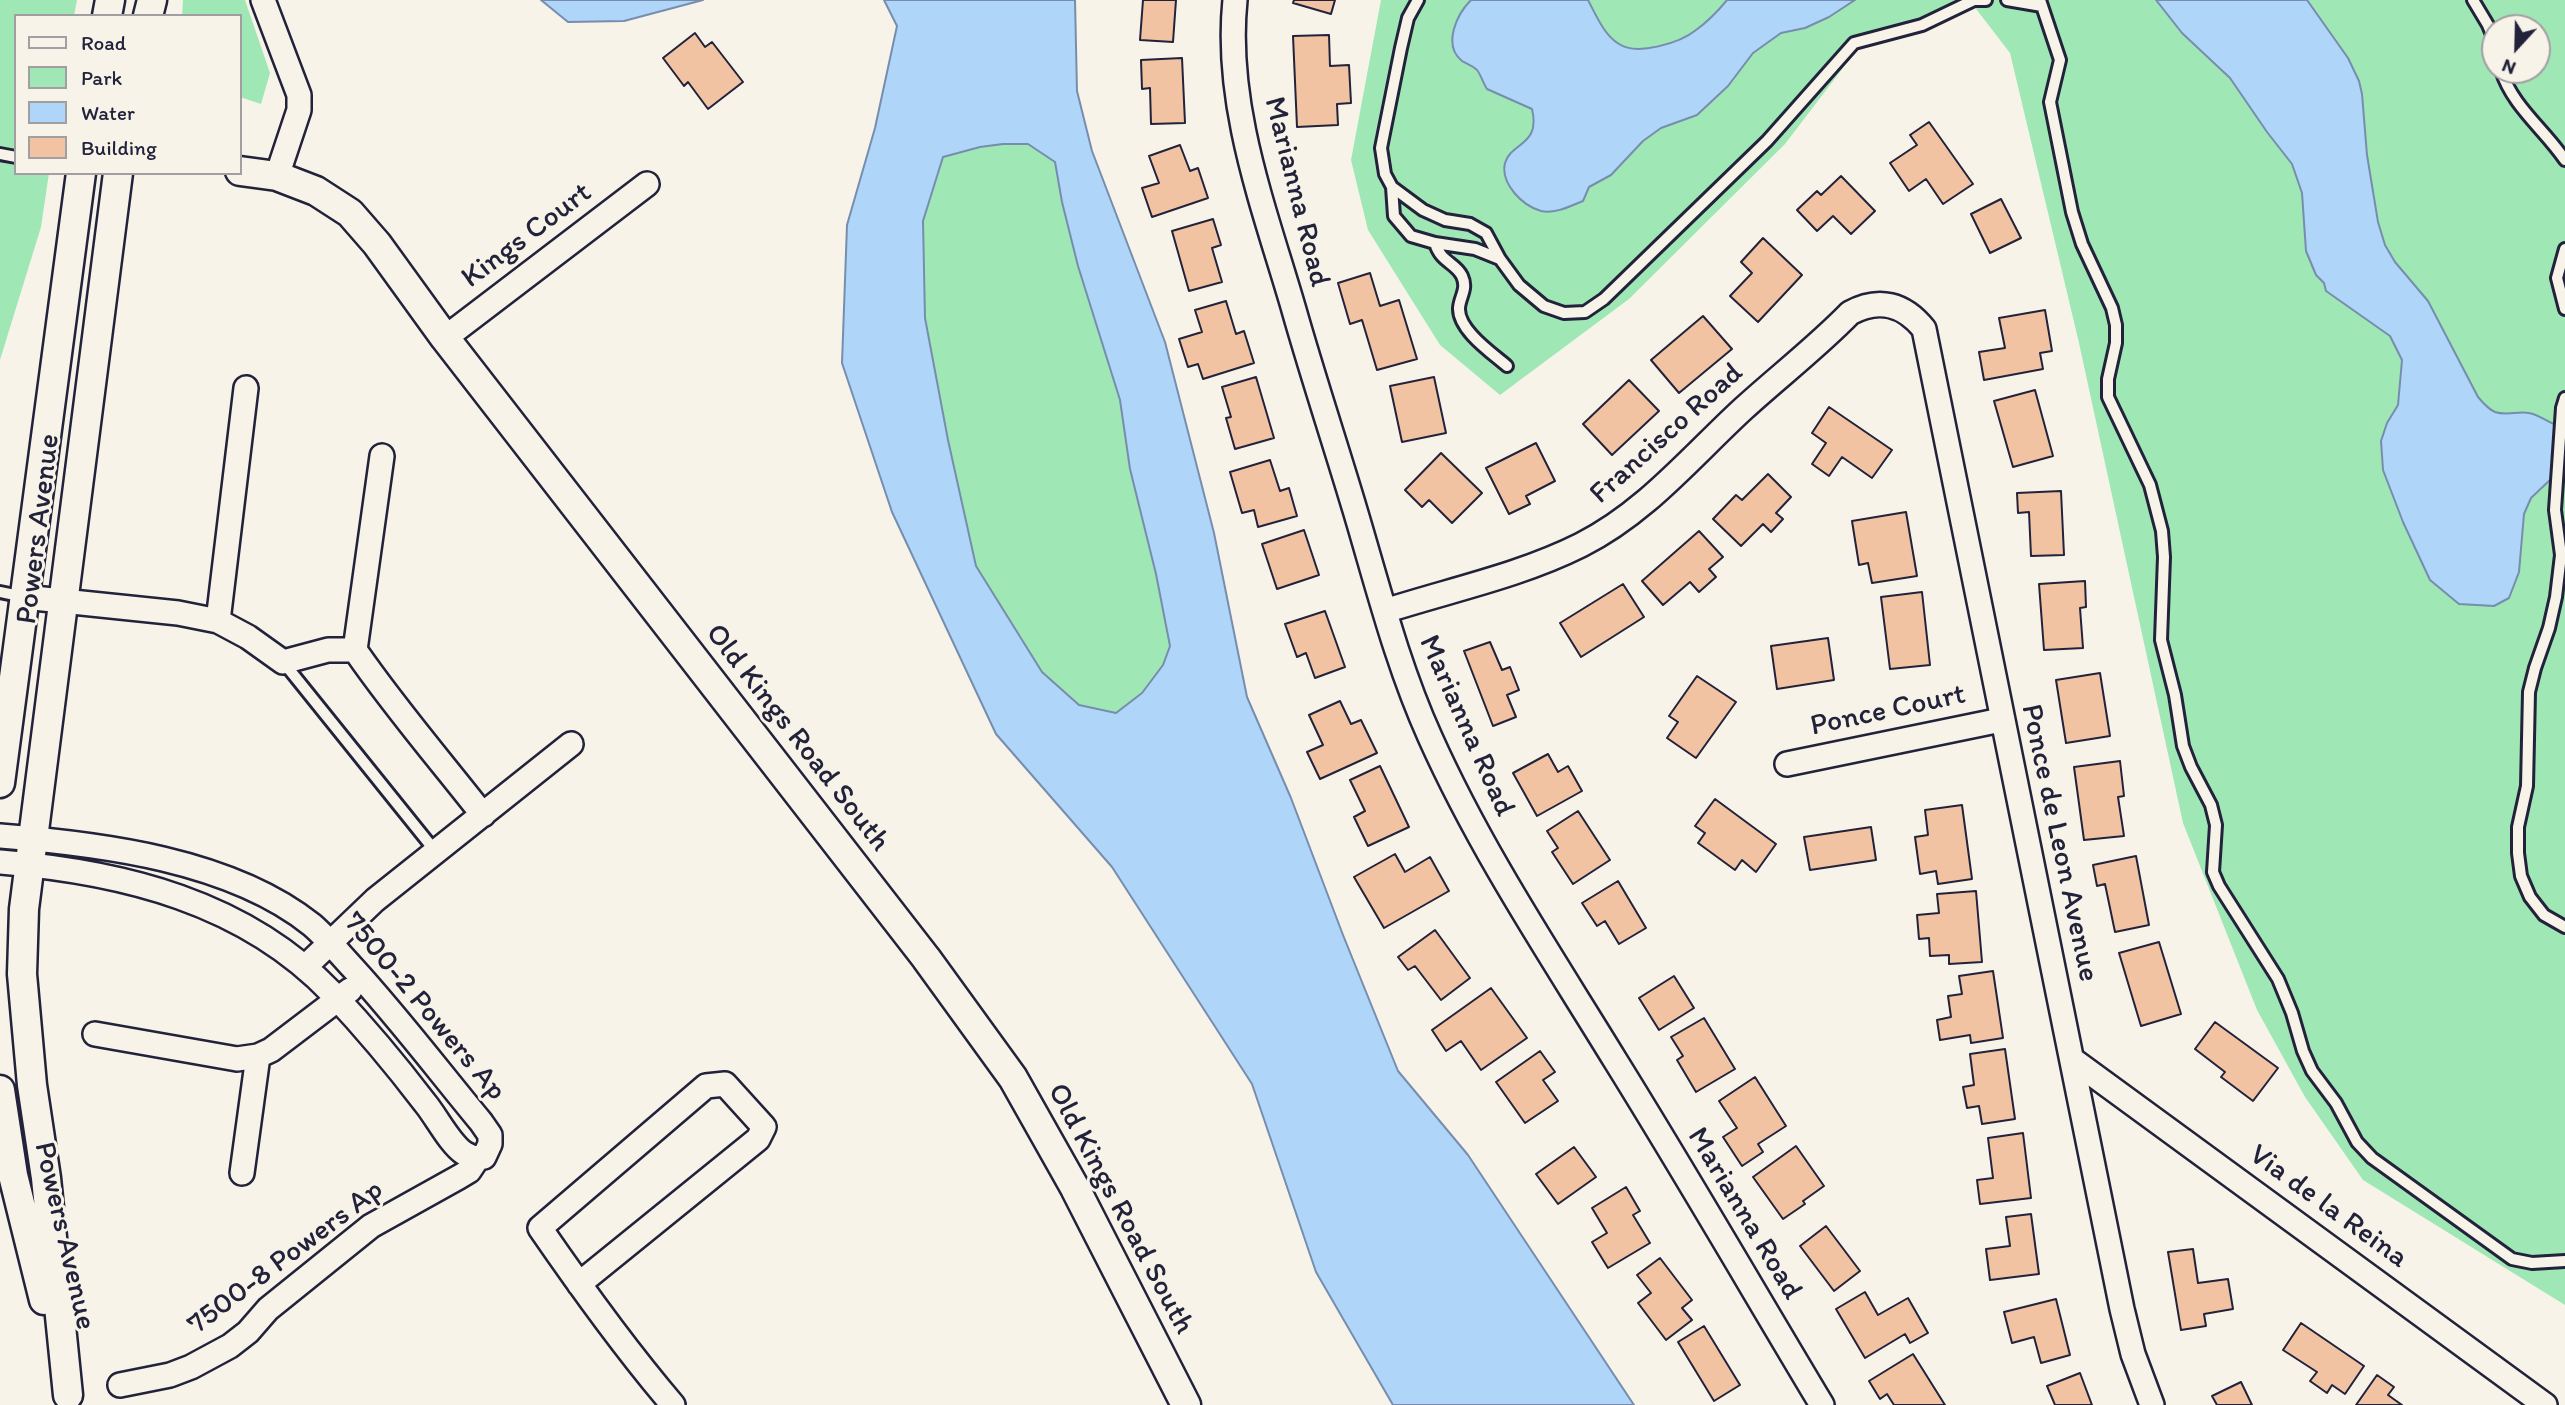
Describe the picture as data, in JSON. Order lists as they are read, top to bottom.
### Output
{
  "streets": {
    "street": [
      "Marianna Road",
      "Kings Court",
      "Francisco Road",
      "Powers Avenue",
      "Ponce Court",
      "Old Kings Road South",
      "Ponce de Leon Avenue",
      "7500-2 Powers Ap",
      "Via de la Reina",
      "7500-8 Powers Ap"
    ]
  },
  "crossings": [
    ["Marianna Road", "Francisco Road"],
    ["Kings Court", "Old Kings Road South"],
    ["Francisco Road", "Ponce de Leon Avenue"],
    ["Powers Avenue", "7500-2 Powers Ap"],
    ["Ponce Court", "Ponce de Leon Avenue"],
    ["Ponce de Leon Avenue", "Via de la Reina"],
    ["7500-2 Powers Ap", "7500-8 Powers Ap"]
  ],
  "legend": [
    "Road",
    "Park",
    "Water",
    "Building"
  ],
  "north": "bottom"
}
